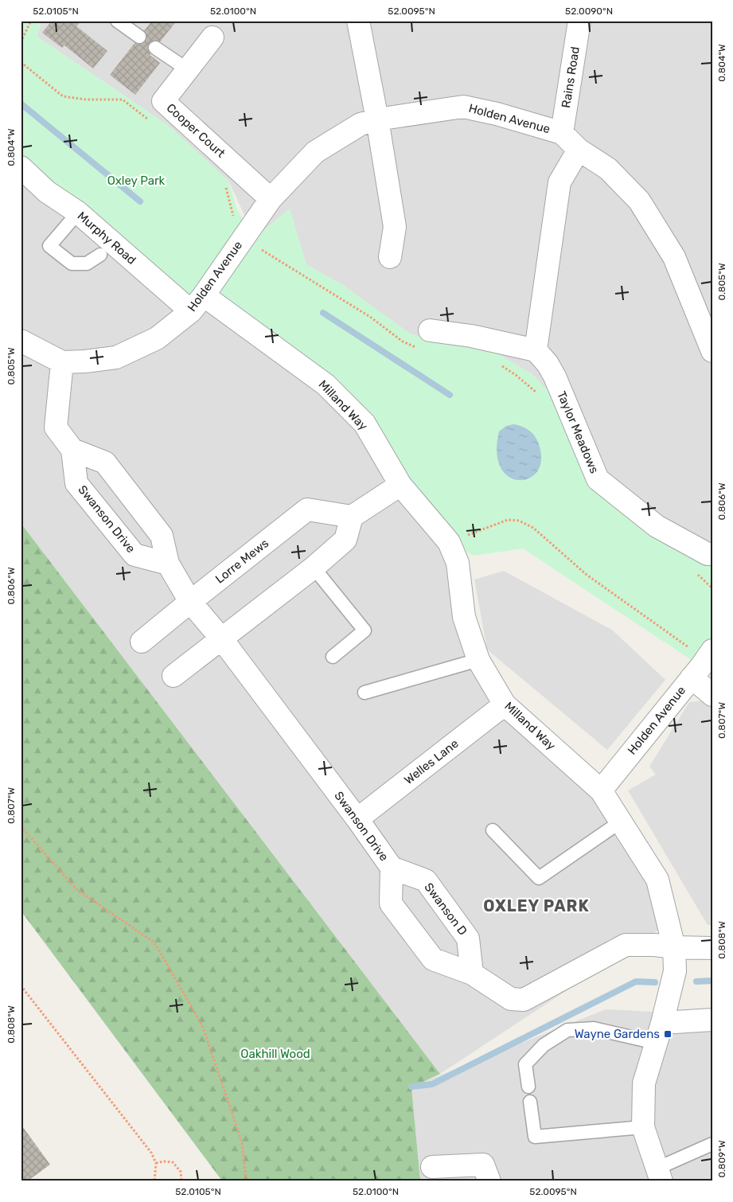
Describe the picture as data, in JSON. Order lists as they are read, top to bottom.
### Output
{
  "streets": {
    "street": [
      "Rains Road",
      "Holden Avenue",
      "Cooper Court",
      "Murphy Road",
      "Milland Way",
      "Taylor Meadows",
      "Swanson Drive",
      "Lorre Mews",
      "Welles Lane",
      "Swanson D"
    ]
  },
  "crossings": [
    ["Rains Road", "Holden Avenue"],
    ["Holden Avenue", "Cooper Court"],
    ["Holden Avenue", "Murphy Road"],
    ["Holden Avenue", "Milland Way"],
    ["Murphy Road", "Milland Way"],
    ["Milland Way", "Swanson Drive"],
    ["Milland Way", "Welles Lane"],
    ["Swanson Drive", "Lorre Mews"],
    ["Swanson Drive", "Welles Lane"],
    ["Swanson Drive", "Swanson D"]
  ],
  "districts": ["OXLEY PARK"],
  "parks": ["Oxley Park", "Oakhill Wood"],
  "places": {
    "transit": ["Wayne Gardens"]
  },
  "coordinates": [
    "52.0105°N",
    "52.0100°N",
    "52.0095°N",
    "52.0090°N",
    "0.804°W",
    "0.805°W",
    "0.806°W",
    "0.807°W",
    "0.808°W",
    "0.809°W"
  ]
}
